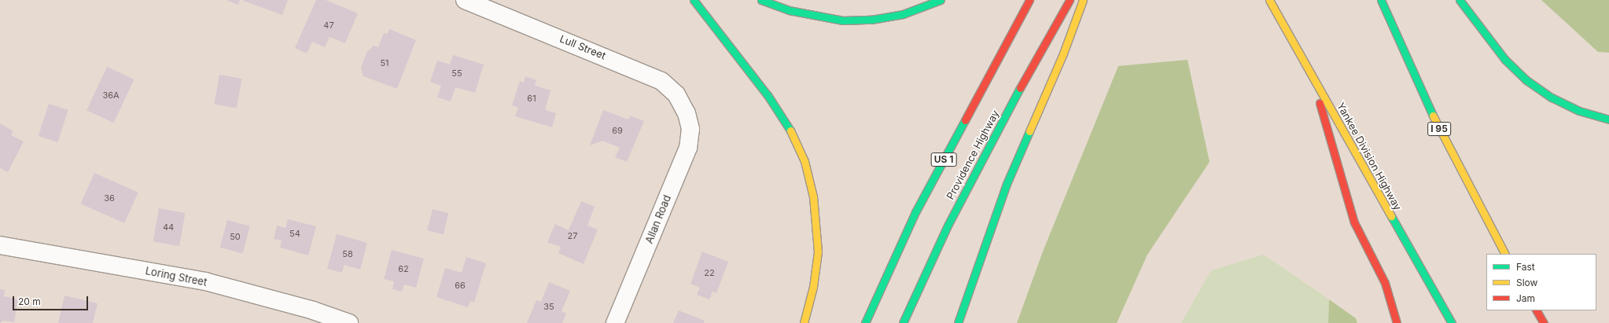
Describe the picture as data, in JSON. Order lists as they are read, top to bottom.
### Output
{
  "streets": {
    "main road": [
      "I 95",
      "Providence Highway",
      "Yankee Division Highway",
      "US 1"
    ],
    "street": ["Lull Street", "Allan Road", "Loring Street"]
  },
  "crossings": [
    ["Lull Street", "Allan Road"]
  ],
  "house_numbers": [
    "47",
    "51",
    "55",
    "36A",
    "61",
    "69",
    "36",
    "44",
    "54",
    "27",
    "50",
    "58",
    "62",
    "22",
    "66",
    "35"
  ],
  "legend": ["Fast", "Slow", "Jam"],
  "scale_bar": "20 m"
}
